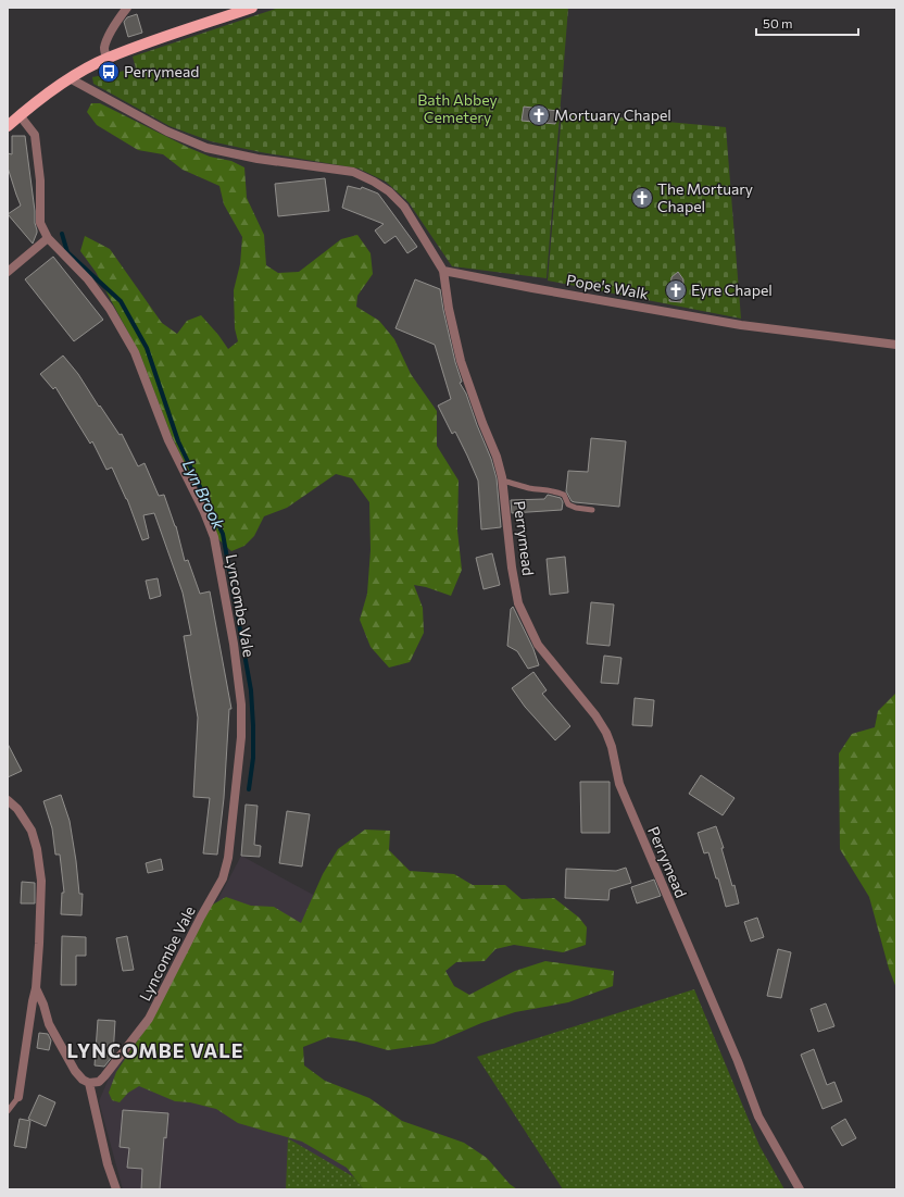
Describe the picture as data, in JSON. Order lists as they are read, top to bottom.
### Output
{
  "streets": {
    "street": ["Pope's Walk", "Perrymead", "Lyncombe Vale"]
  },
  "crossings": [
    ["Pope's Walk", "Perrymead"]
  ],
  "districts": ["LYNCOMBE VALE"],
  "water": ["Lyn Brook"],
  "parks": ["Bath Abbey Cemetery"],
  "places": {
    "bus stop": ["Perrymead"],
    "church": ["Mortuary Chapel", "The Mortuary Chapel", "Eyre Chapel"]
  },
  "scale_bar": "50 m"
}
